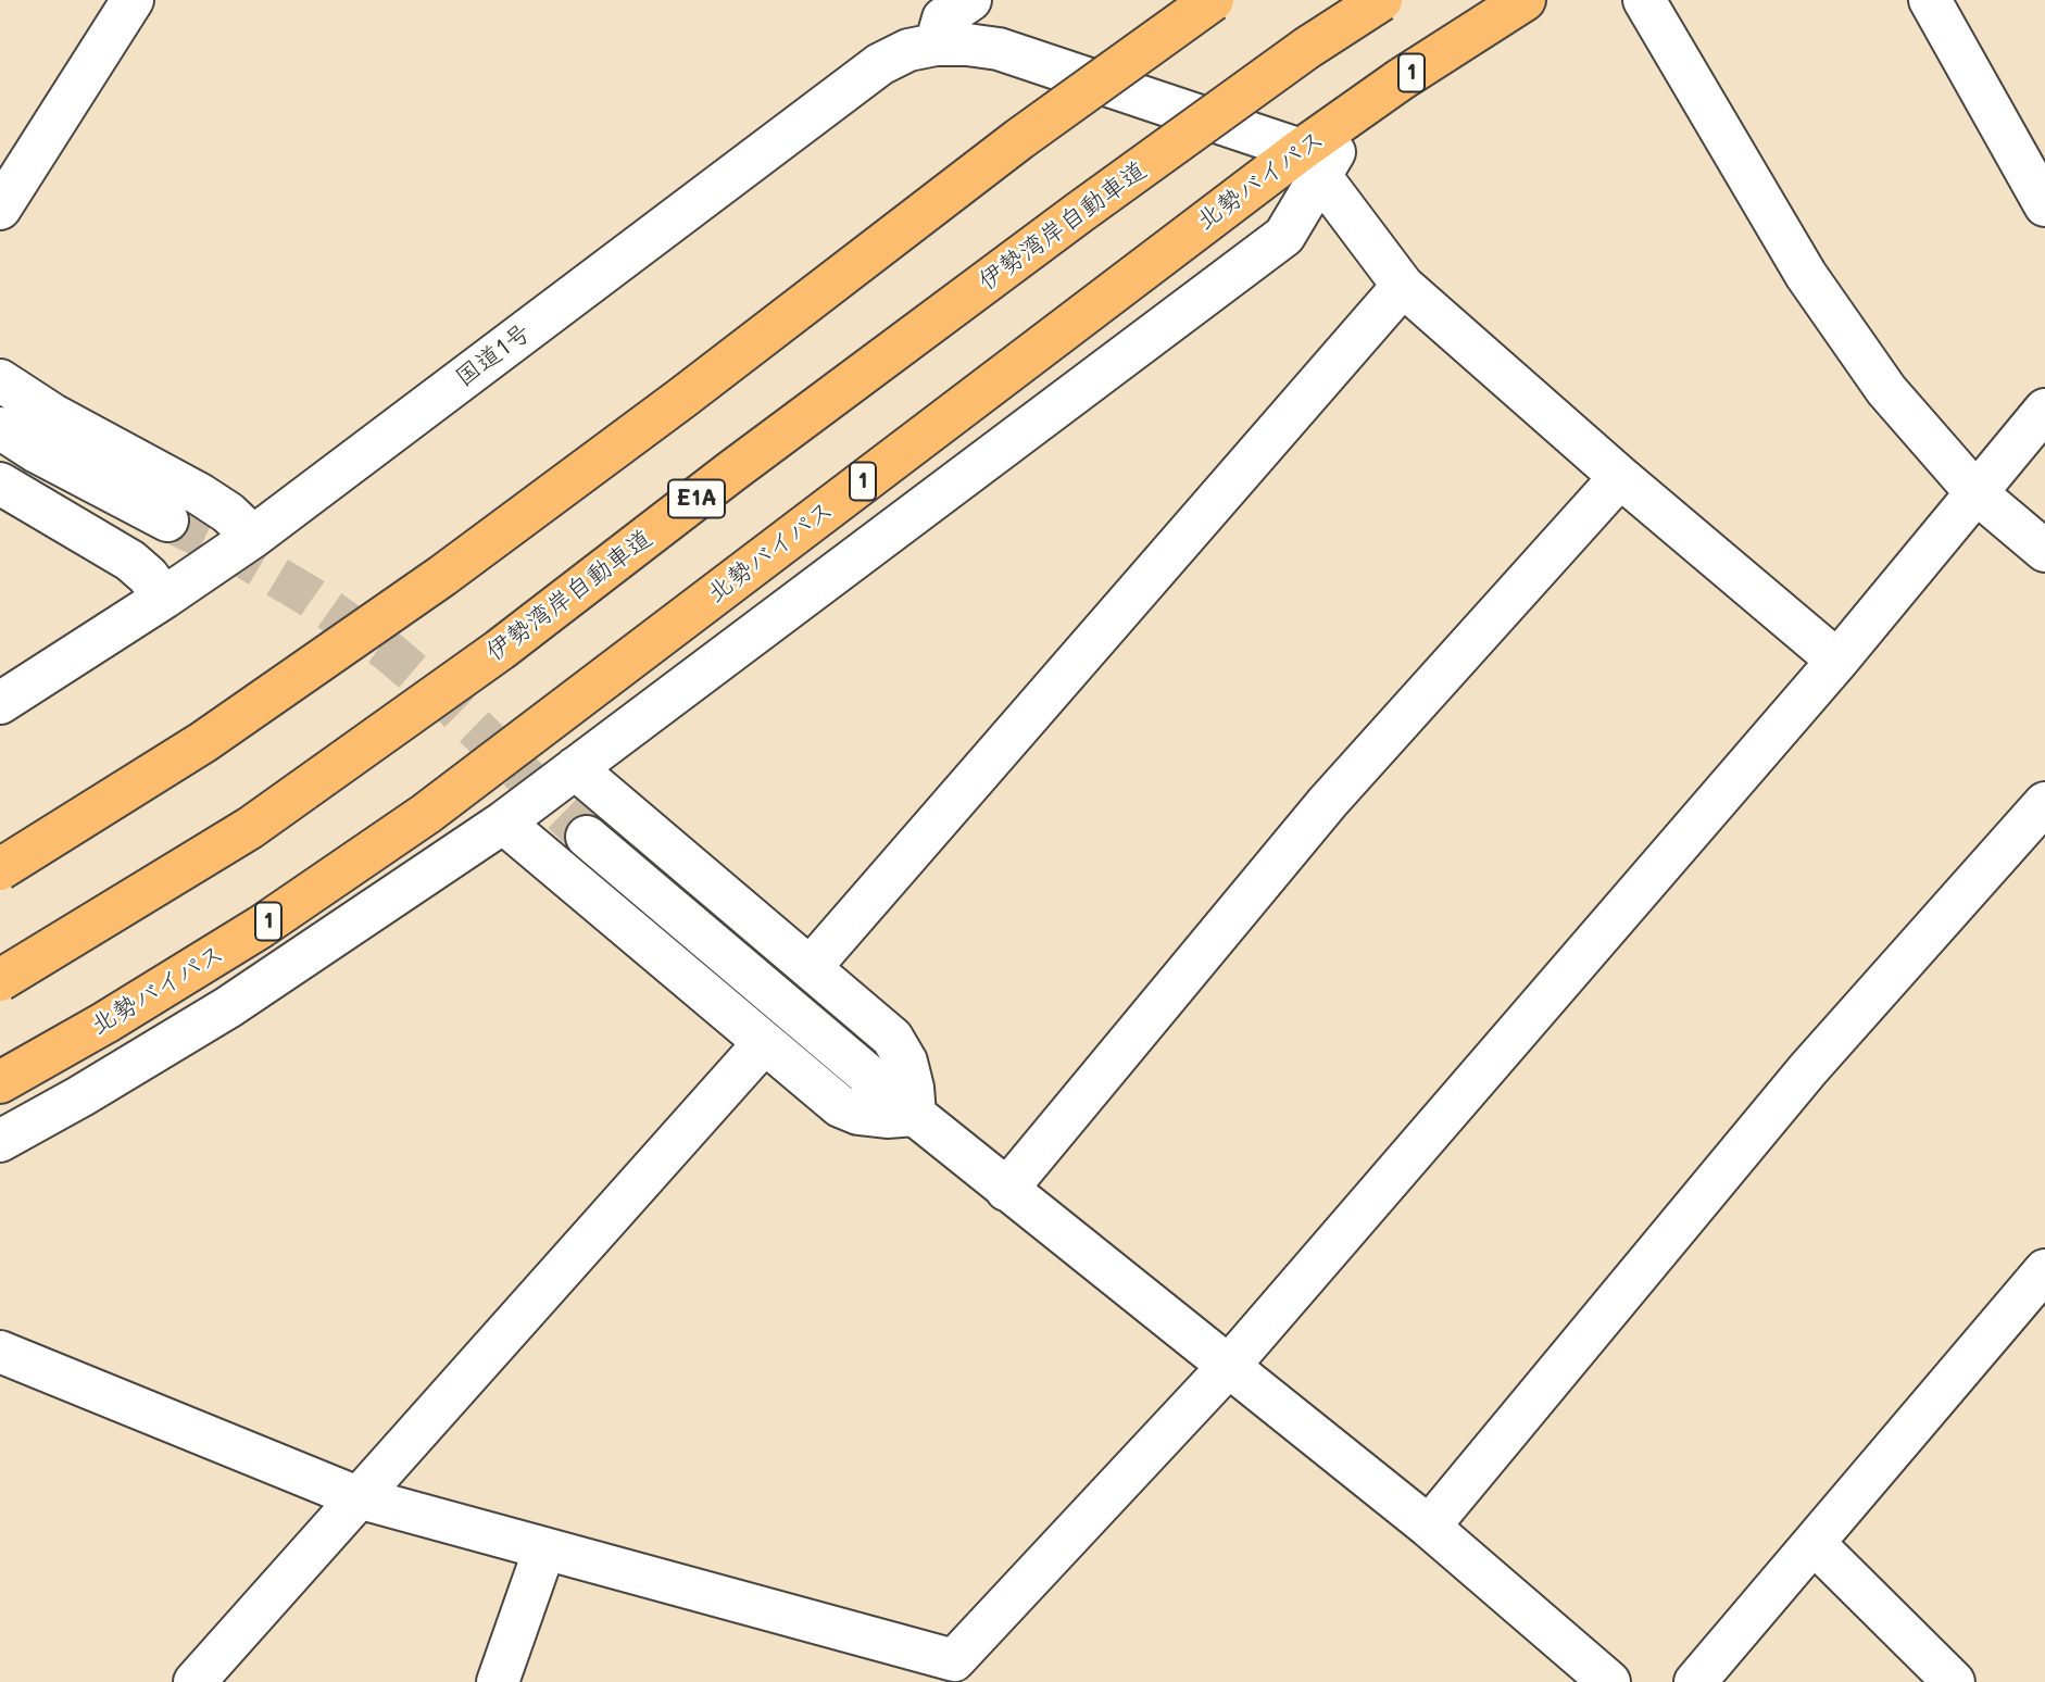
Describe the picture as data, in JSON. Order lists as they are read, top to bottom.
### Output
{
  "streets": {
    "highway": [
      "1",
      "北勢バイパス",
      "伊勢湾岸自動車道",
      "E1A"
    ],
    "street": ["国道1号"]
  },
  "crossings": [
    ["北勢バイパス", "国道1号"]
  ]
}
